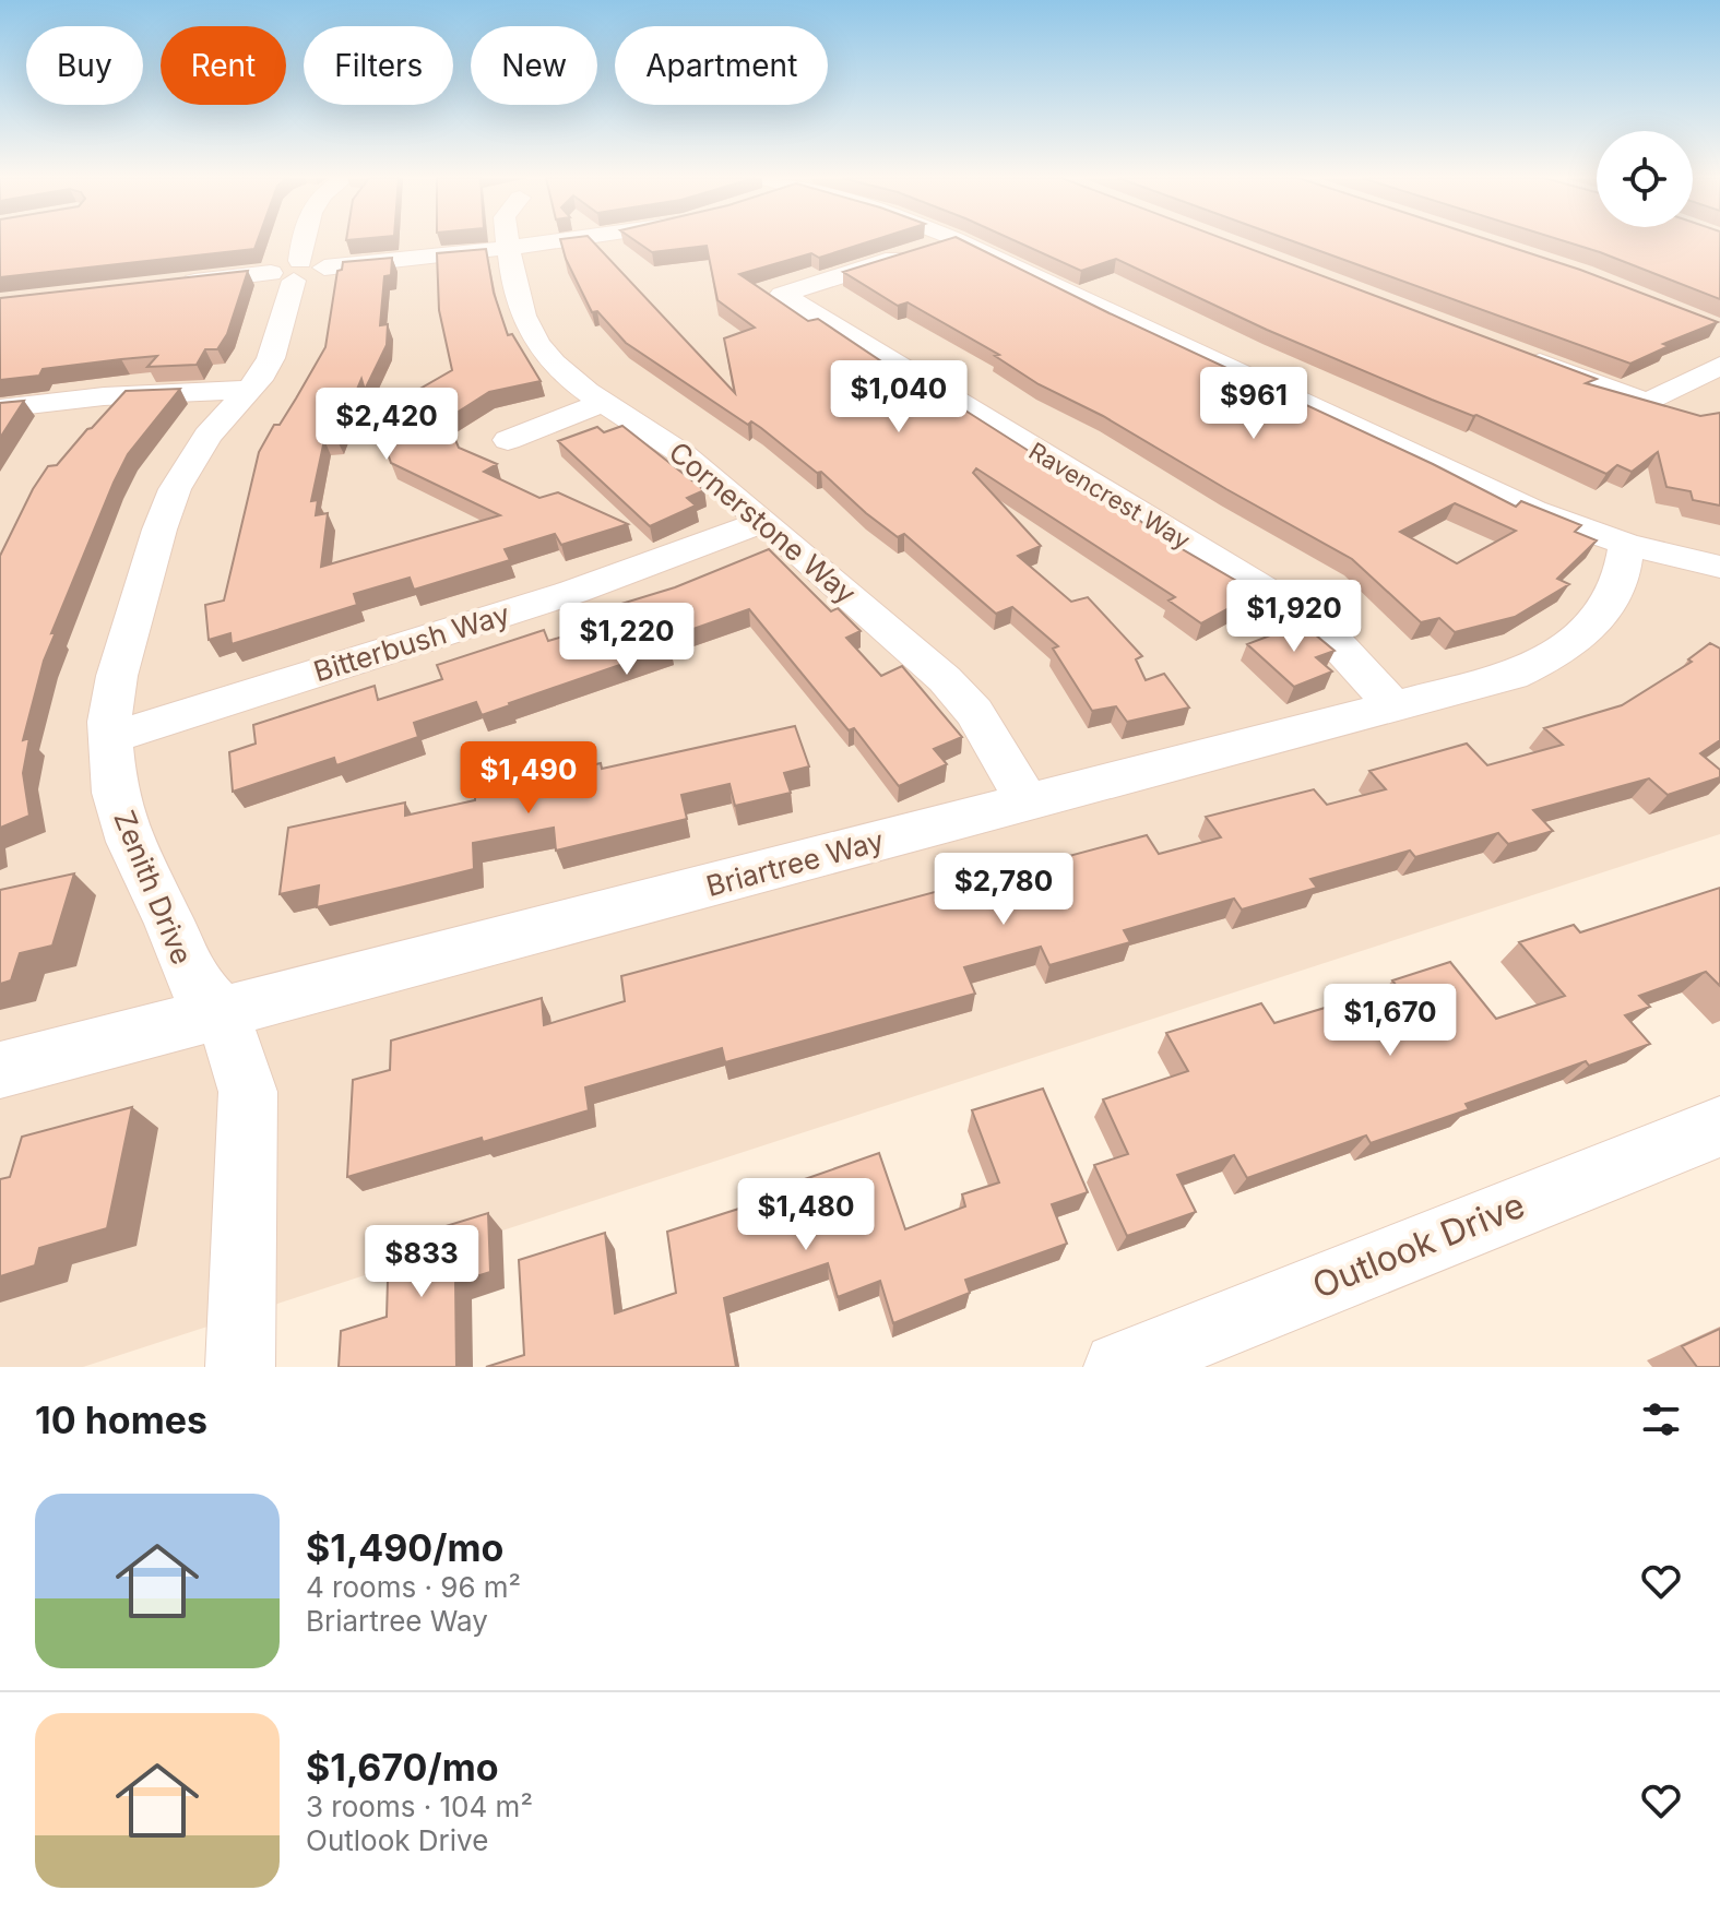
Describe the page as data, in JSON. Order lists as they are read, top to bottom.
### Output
{
  "streets": {
    "street": [
      "Ravencrest Way",
      "Cornerstone Way",
      "Bitterbush Way",
      "Briartree Way",
      "Zenith Drive",
      "Outlook Drive"
    ]
  },
  "crossings": [
    ["Ravencrest Way", "Briartree Way"],
    ["Cornerstone Way", "Bitterbush Way"],
    ["Cornerstone Way", "Briartree Way"],
    ["Bitterbush Way", "Zenith Drive"],
    ["Briartree Way", "Zenith Drive"]
  ],
  "page": {
    "chip": [
      "Buy",
      "Rent",
      "Filters",
      "New",
      "Apartment"
    ],
    "price": [
      "$1,040",
      "$961",
      "$2,420",
      "$1,920",
      "$1,220",
      "$1,490",
      "$2,780",
      "$1,670",
      "$1,480",
      "$833"
    ],
    "heading": "10 homes",
    "list": [
      {
        "name": "$1,490/mo",
        "note": "4 rooms · 96 m² · Briartree Way"
      },
      {
        "name": "$1,670/mo",
        "note": "3 rooms · 104 m² · Outlook Drive"
      }
    ]
  }
}
